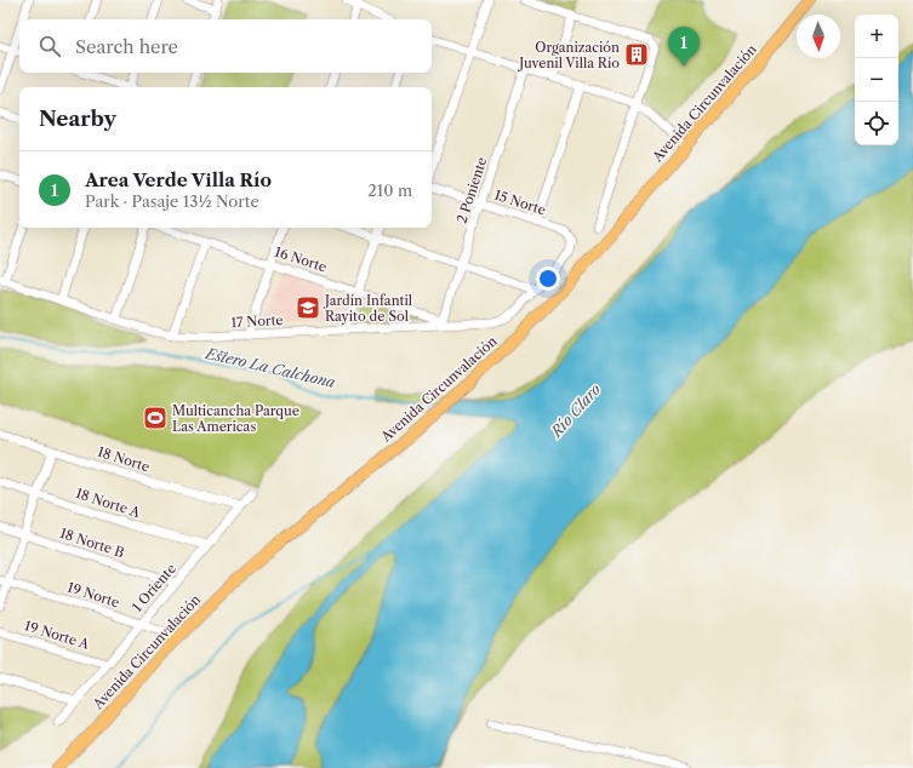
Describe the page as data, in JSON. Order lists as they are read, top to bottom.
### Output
{
  "streets": {
    "main road": ["Avenida Circunvalación"],
    "street": [
      "2 Poniente",
      "15 Norte",
      "16 Norte",
      "17 Norte",
      "18 Norte",
      "18 Norte A",
      "18 Norte B",
      "1 Oriente",
      "19 Norte",
      "19 Norte A"
    ]
  },
  "crossings": [
    ["Avenida Circunvalación", "19 Norte"],
    ["2 Poniente", "15 Norte"],
    ["2 Poniente", "16 Norte"],
    ["15 Norte", "17 Norte"],
    ["18 Norte", "1 Oriente"],
    ["18 Norte A", "1 Oriente"],
    ["18 Norte B", "1 Oriente"],
    ["1 Oriente", "19 Norte"],
    ["1 Oriente", "19 Norte A"]
  ],
  "water": ["Estero La Calchona", "Río Claro"],
  "places": {
    "building": ["Organización Juvenil Villa Río"],
    "school or university": ["Jardín Infantil Rayito de Sol"],
    "sports": ["Multicancha Parque Las Americas"]
  },
  "north": "bottom",
  "page": {
    "map_buttons": ["+", "−"],
    "search": "Search here",
    "pins": "1",
    "heading": "Nearby",
    "list": [
      {
        "mark": "1",
        "name": "Area Verde Villa Río",
        "note": "Park · Pasaje 13½ Norte",
        "value": "210 m"
      }
    ]
  }
}
